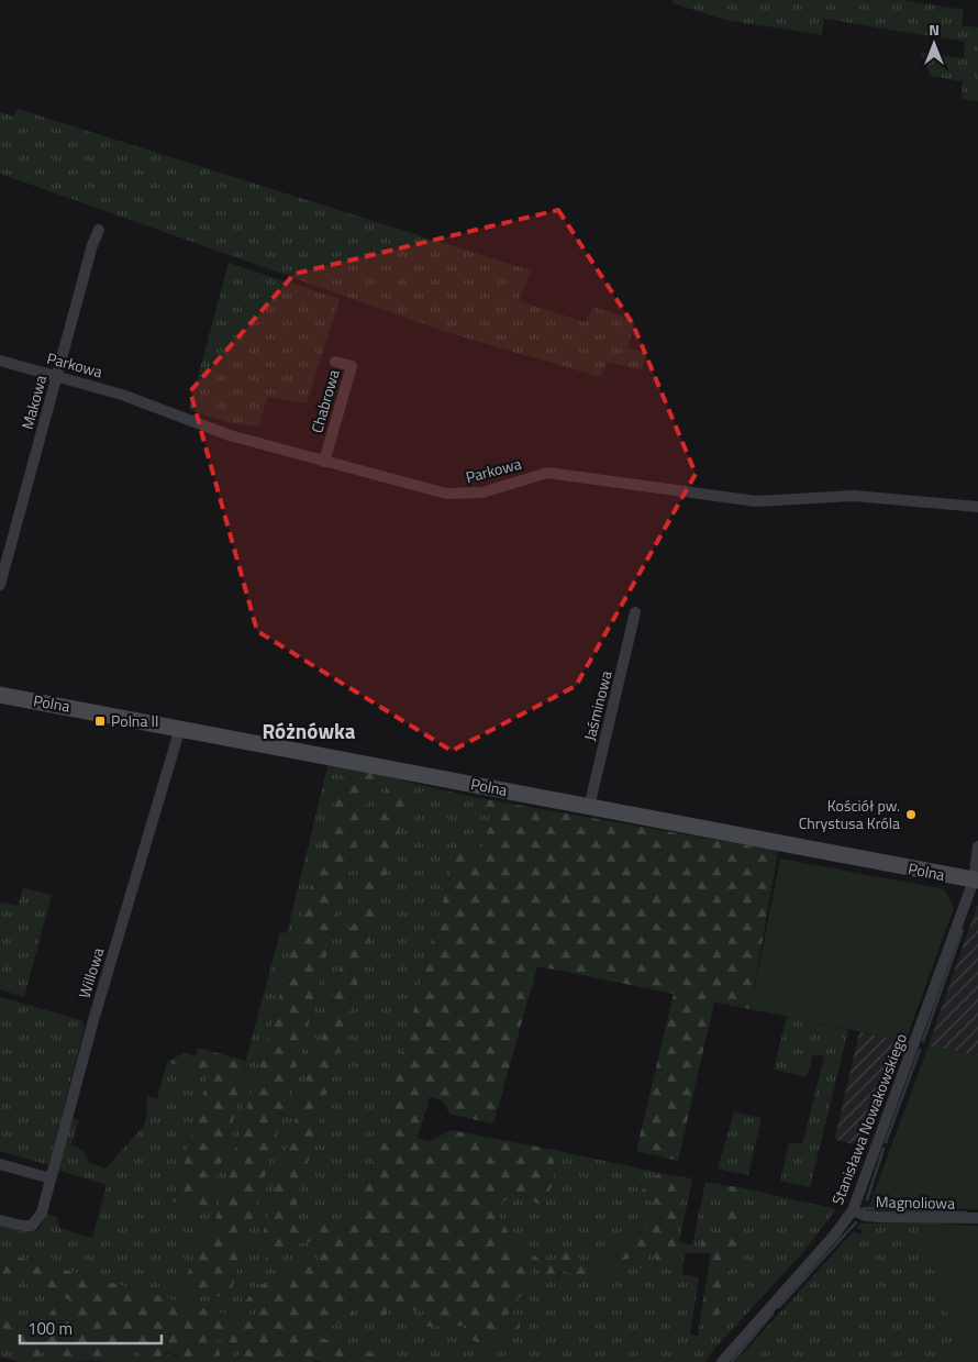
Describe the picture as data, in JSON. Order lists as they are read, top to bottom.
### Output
{
  "streets": {
    "street": [
      "Parkowa",
      "Chabrowa",
      "Makowa",
      "Polna",
      "Jaśminowa",
      "Willowa",
      "Stanisława Nowakowskiego",
      "Magnoliowa"
    ]
  },
  "crossings": [
    ["Parkowa", "Chabrowa"],
    ["Parkowa", "Makowa"],
    ["Polna", "Jaśminowa"],
    ["Polna", "Willowa"],
    ["Polna", "Stanisława Nowakowskiego"],
    ["Stanisława Nowakowskiego", "Magnoliowa"]
  ],
  "districts": ["Różnówka"],
  "places": {
    "transit": ["Polna II"],
    "other": ["Kościół pw. Chrystusa Króla"]
  },
  "scale_bar": "100 m",
  "north": "top"
}
